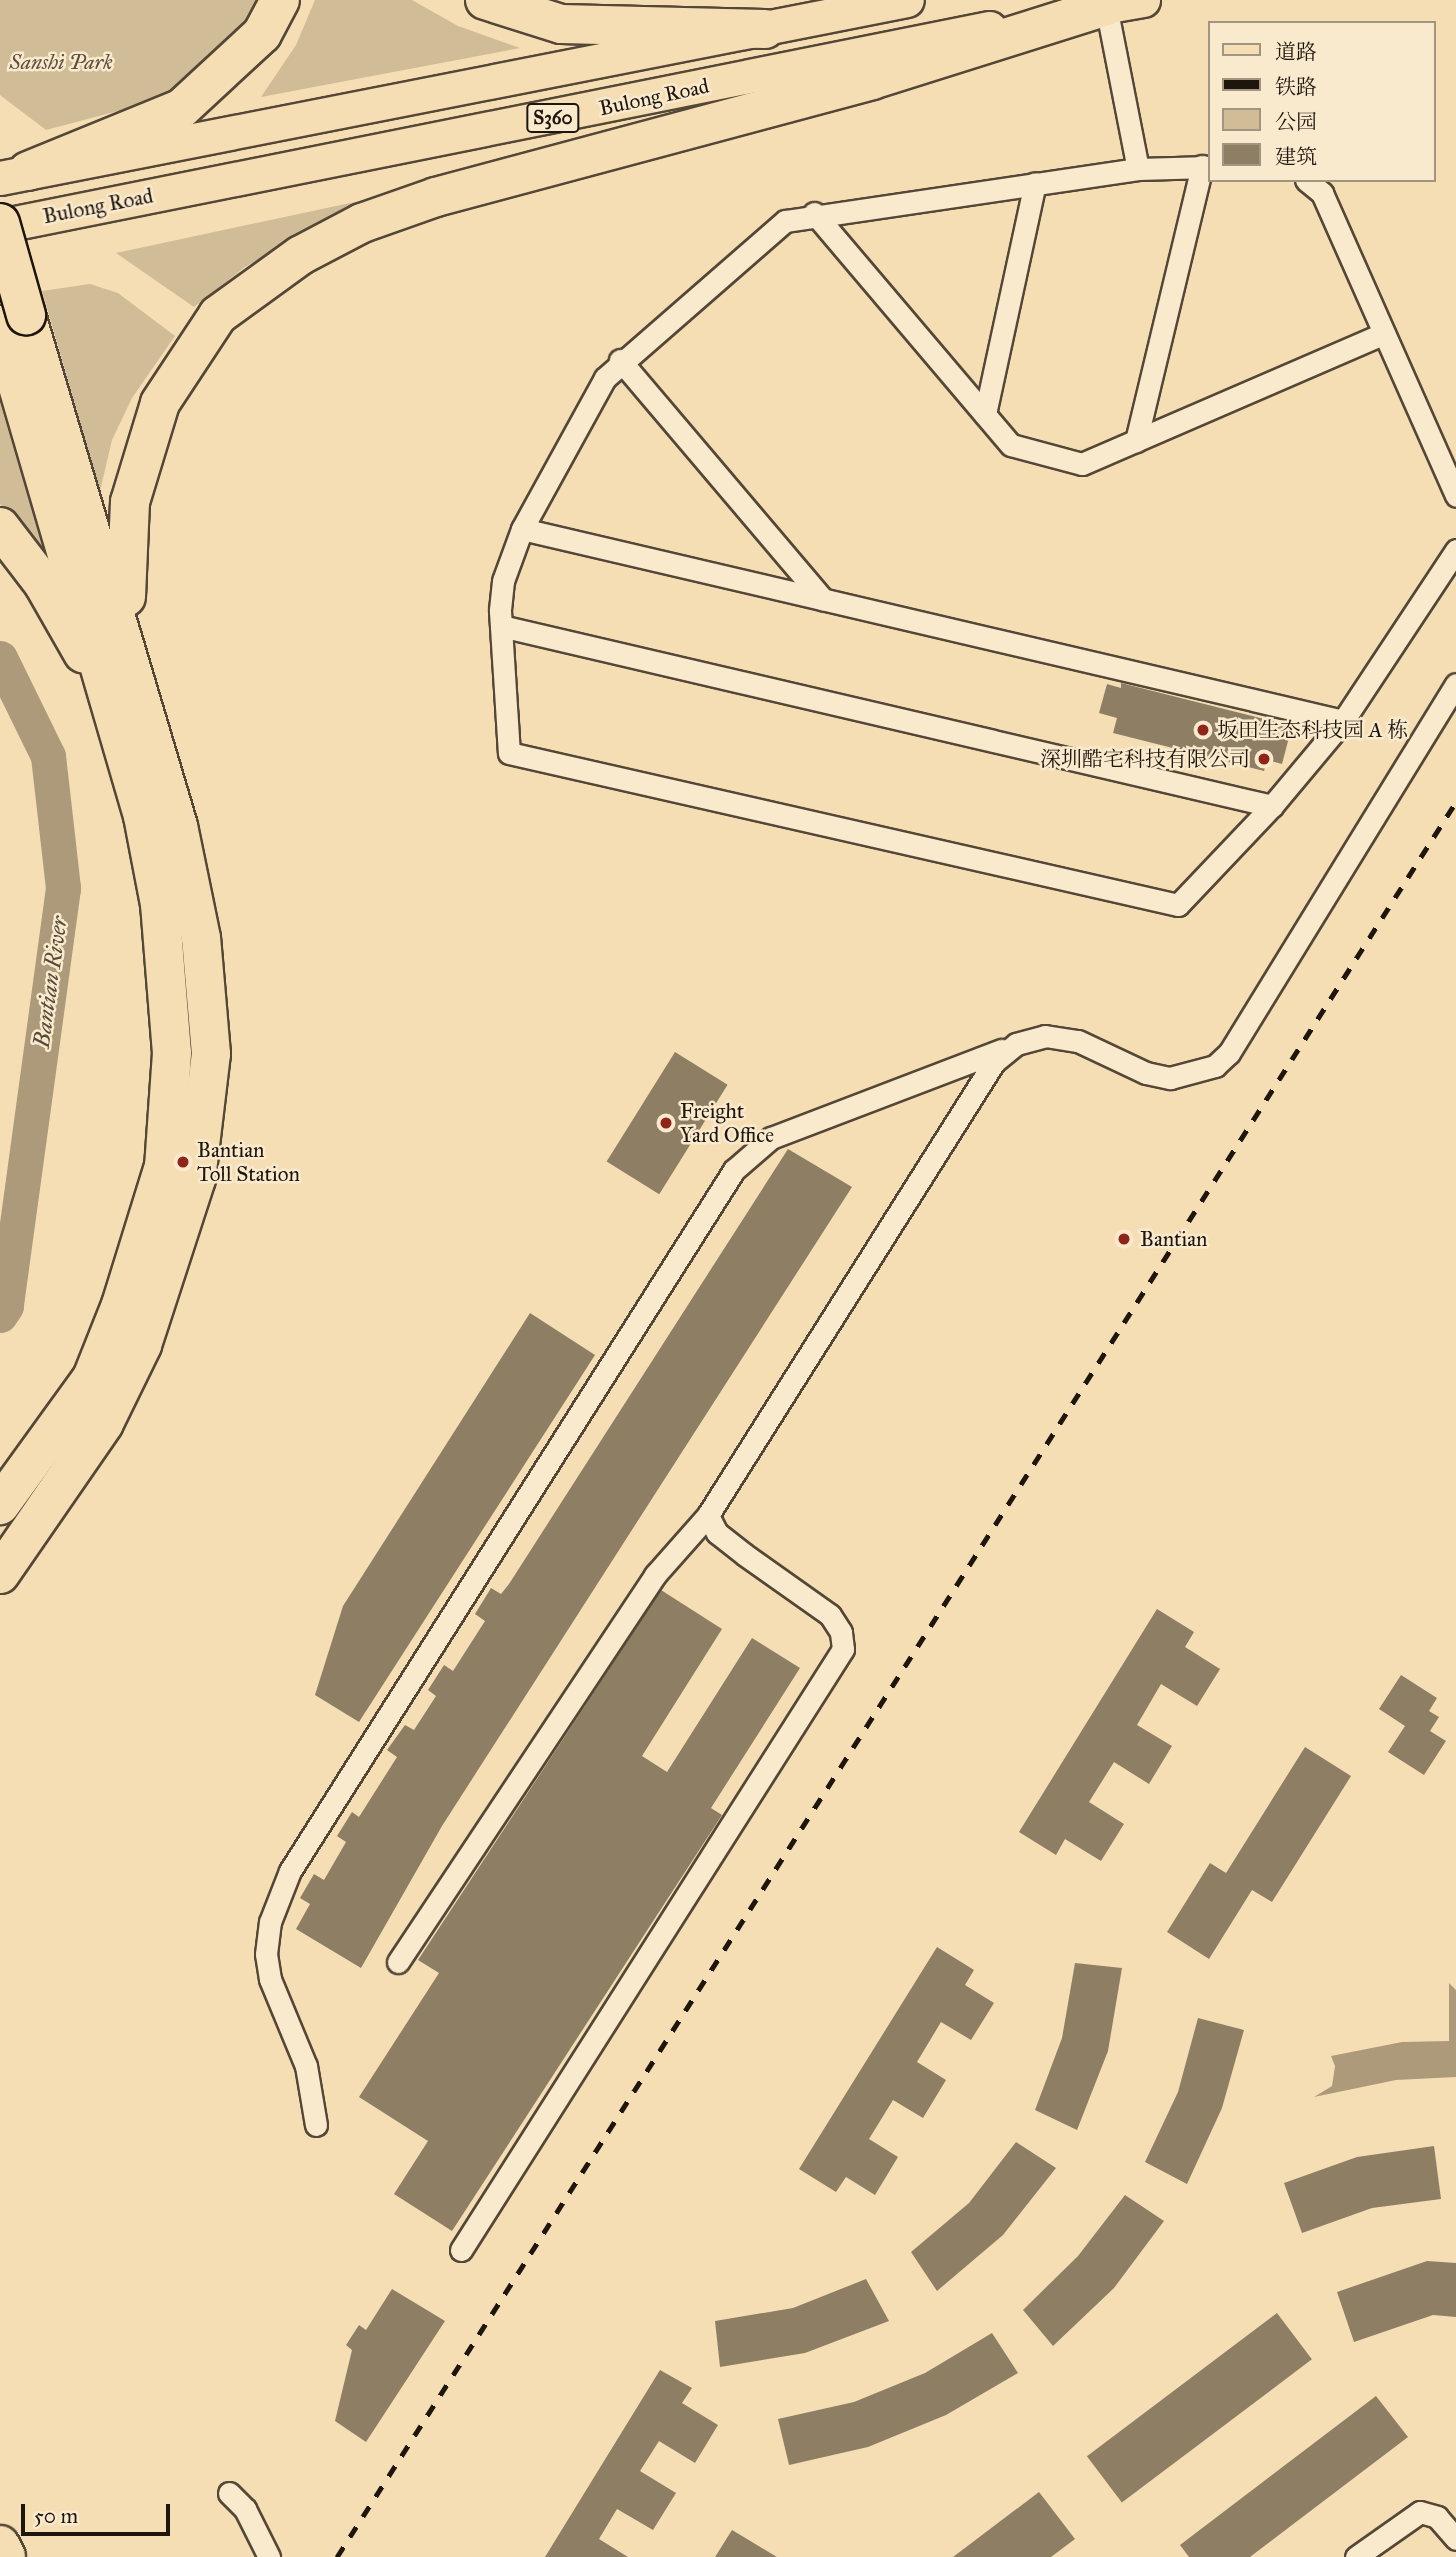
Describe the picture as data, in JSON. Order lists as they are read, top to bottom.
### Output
{
  "streets": {
    "main road": ["Bulong Road", "S360"]
  },
  "water": ["Bantian River"],
  "parks": ["Sanshi Park"],
  "places": [
    "坂田生态科技园 A 栋",
    "深圳酷宅科技有限公司",
    "Freight Yard Office",
    "Bantian Toll Station",
    "Bantian"
  ],
  "legend": [
    "道路",
    "铁路",
    "公园",
    "建筑"
  ],
  "scale_bar": "50 m"
}
